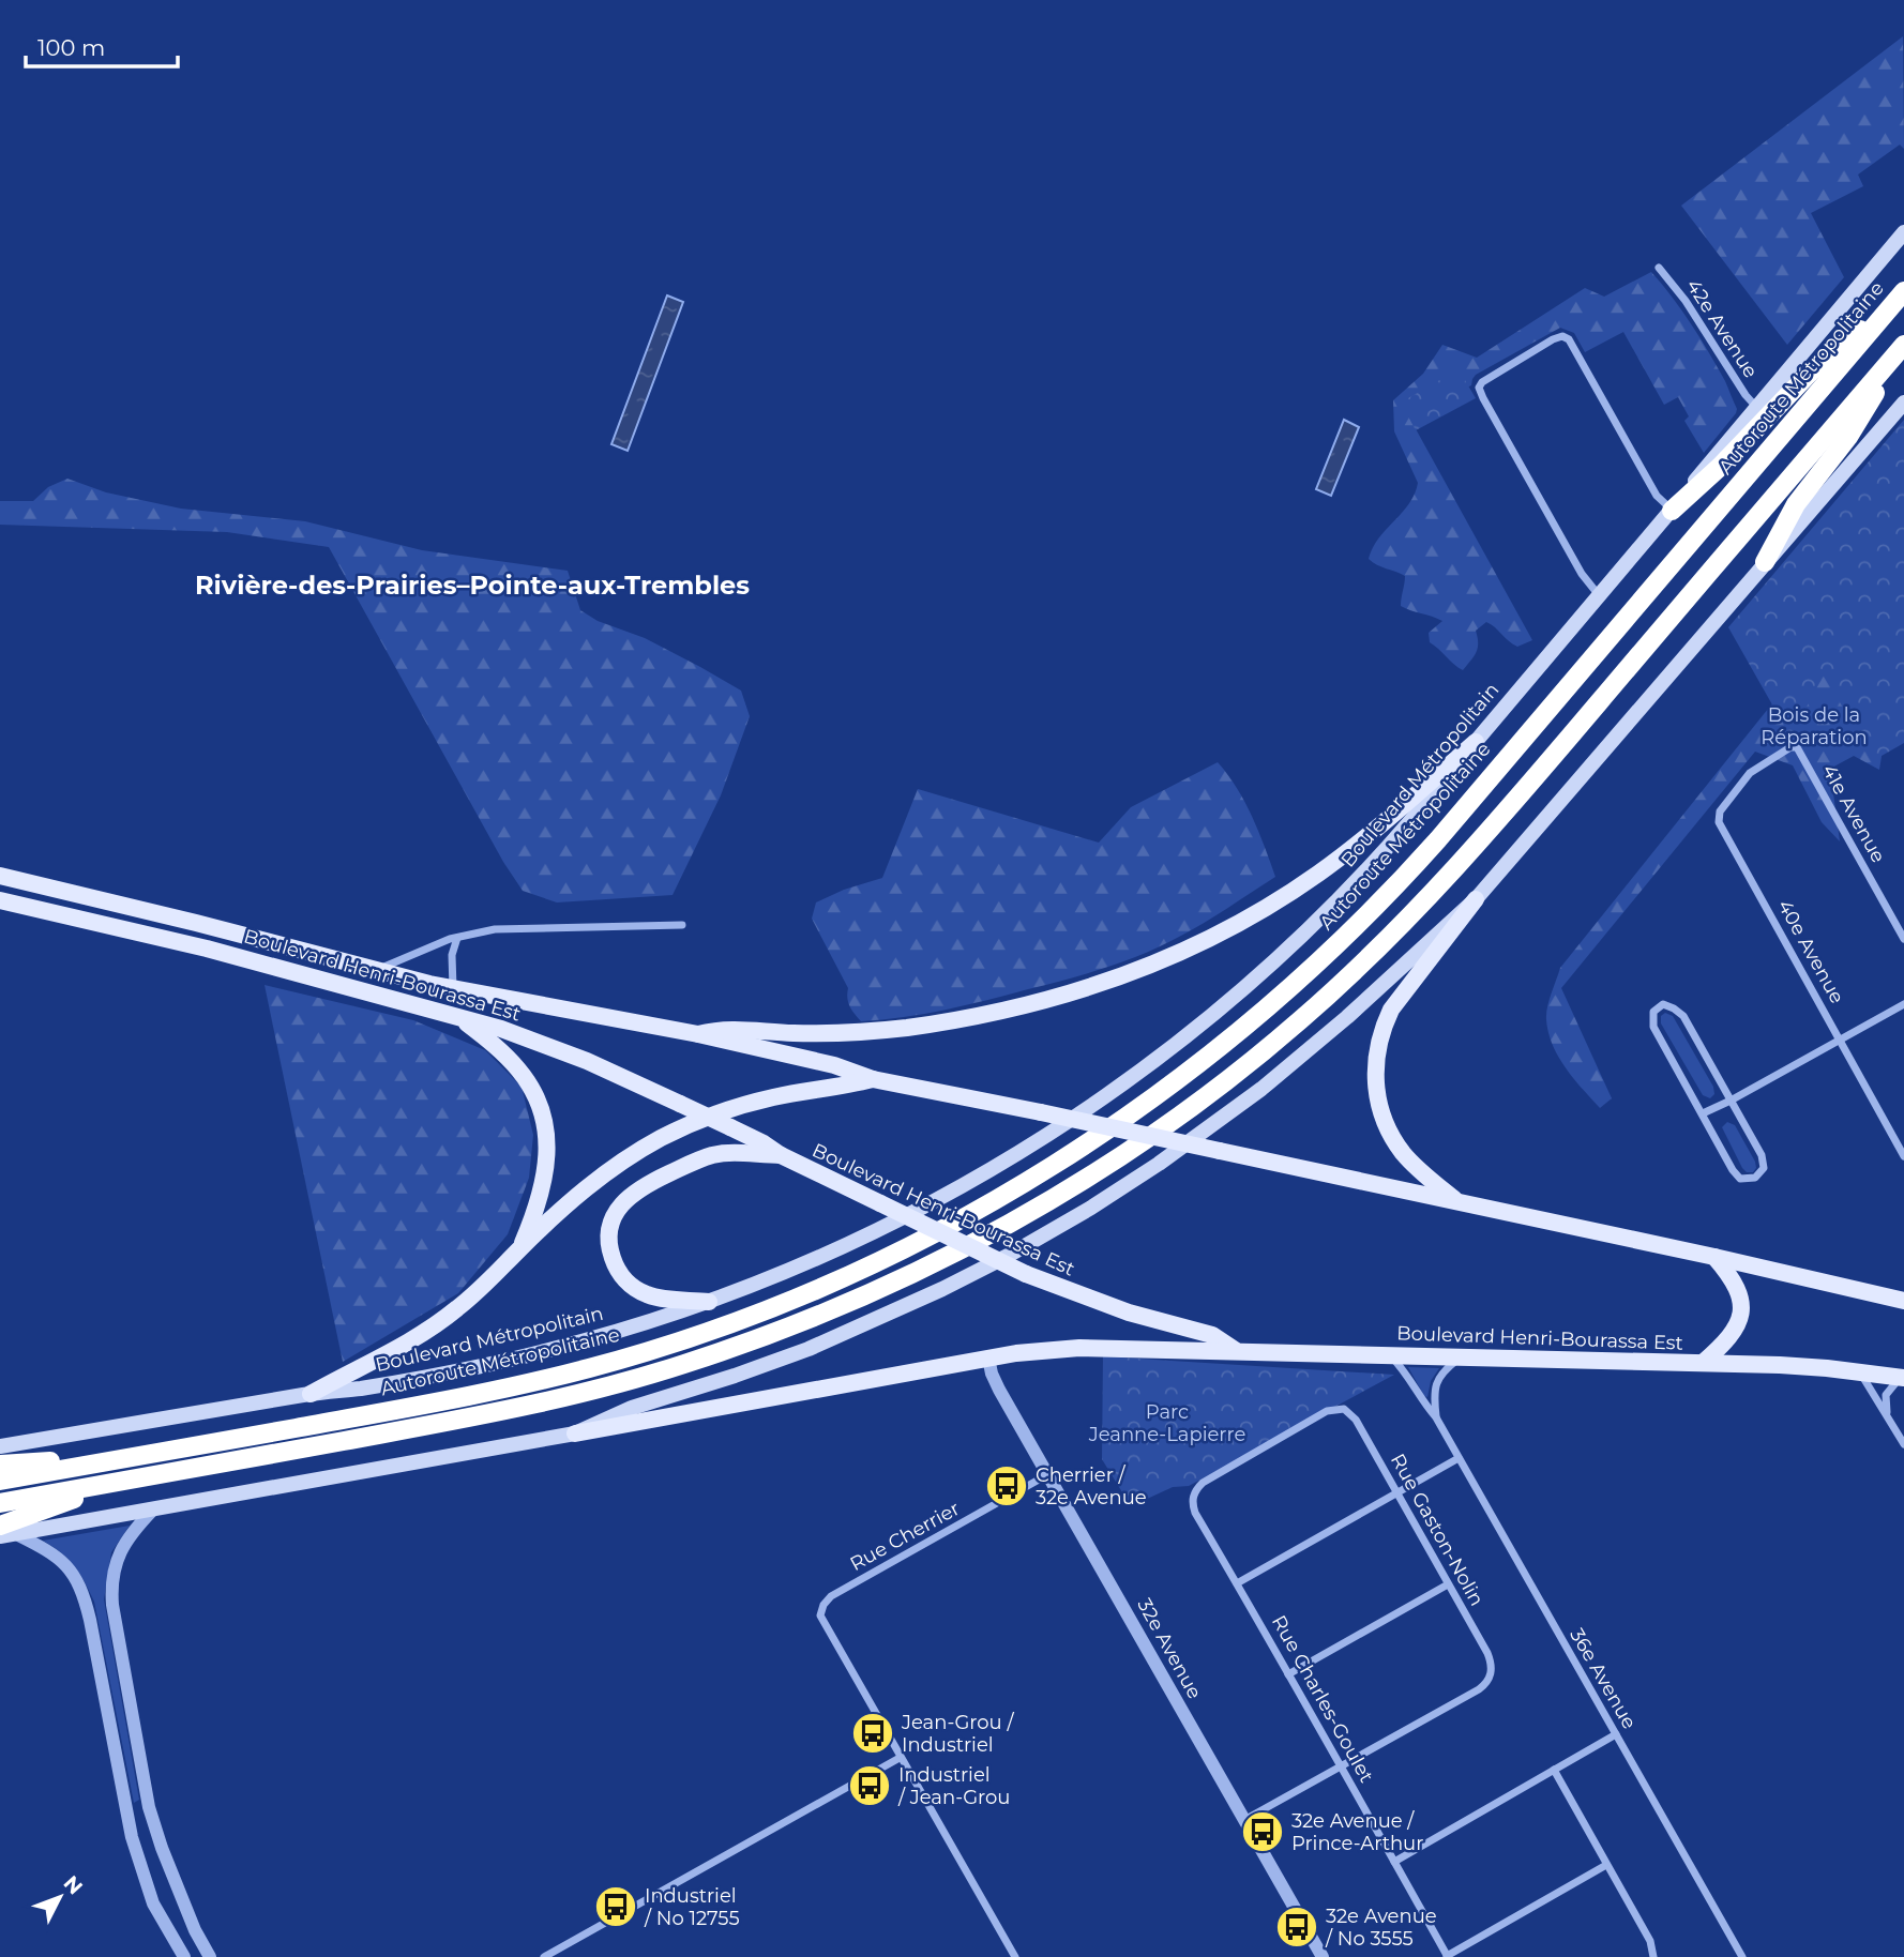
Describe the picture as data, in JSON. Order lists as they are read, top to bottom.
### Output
{
  "streets": {
    "highway": ["Autoroute Métropolitaine"],
    "main road": ["Boulevard Métropolitain", "Boulevard Henri-Bourassa Est"],
    "street": [
      "42e Avenue",
      "41e Avenue",
      "40e Avenue",
      "Rue Gaston-Nolin",
      "Rue Cherrier",
      "32e Avenue",
      "36e Avenue",
      "Rue Charles-Goulet"
    ]
  },
  "crossings": [
    ["42e Avenue", "Boulevard Métropolitain"],
    ["41e Avenue", "40e Avenue"],
    ["Boulevard Henri-Bourassa Est", "36e Avenue"],
    ["Rue Gaston-Nolin", "Rue Charles-Goulet"],
    ["Rue Cherrier", "32e Avenue"]
  ],
  "districts": ["Rivière-des-Prairies–Pointe-aux-Trembles"],
  "parks": ["Bois de la Réparation", "Parc Jeanne-Lapierre"],
  "places": {
    "bus stop": [
      "Cherrier / 32e Avenue",
      "Jean-Grou / Industriel",
      "Industriel / Jean-Grou",
      "32e Avenue / Prince-Arthur",
      "Industriel / No 12755",
      "32e Avenue / No 3555"
    ]
  },
  "scale_bar": "100 m",
  "north": "top right"
}
